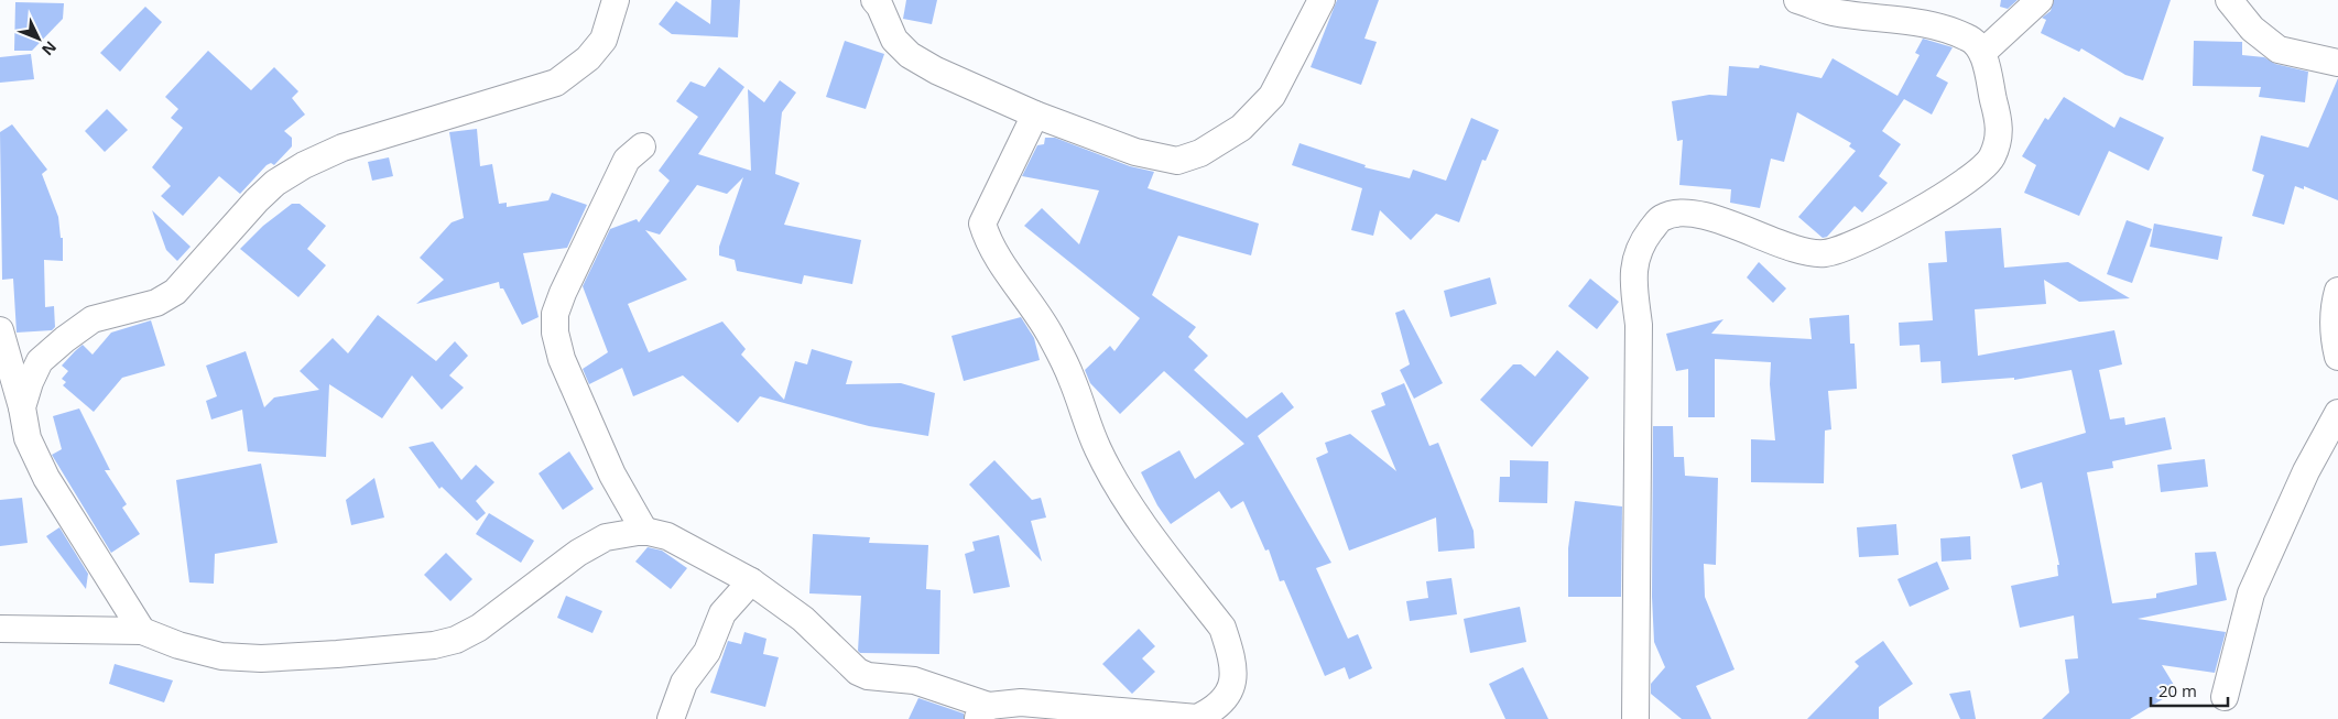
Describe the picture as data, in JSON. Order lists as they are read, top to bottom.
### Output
{
  "scale_bar": "20 m",
  "north": "bottom right"
}
